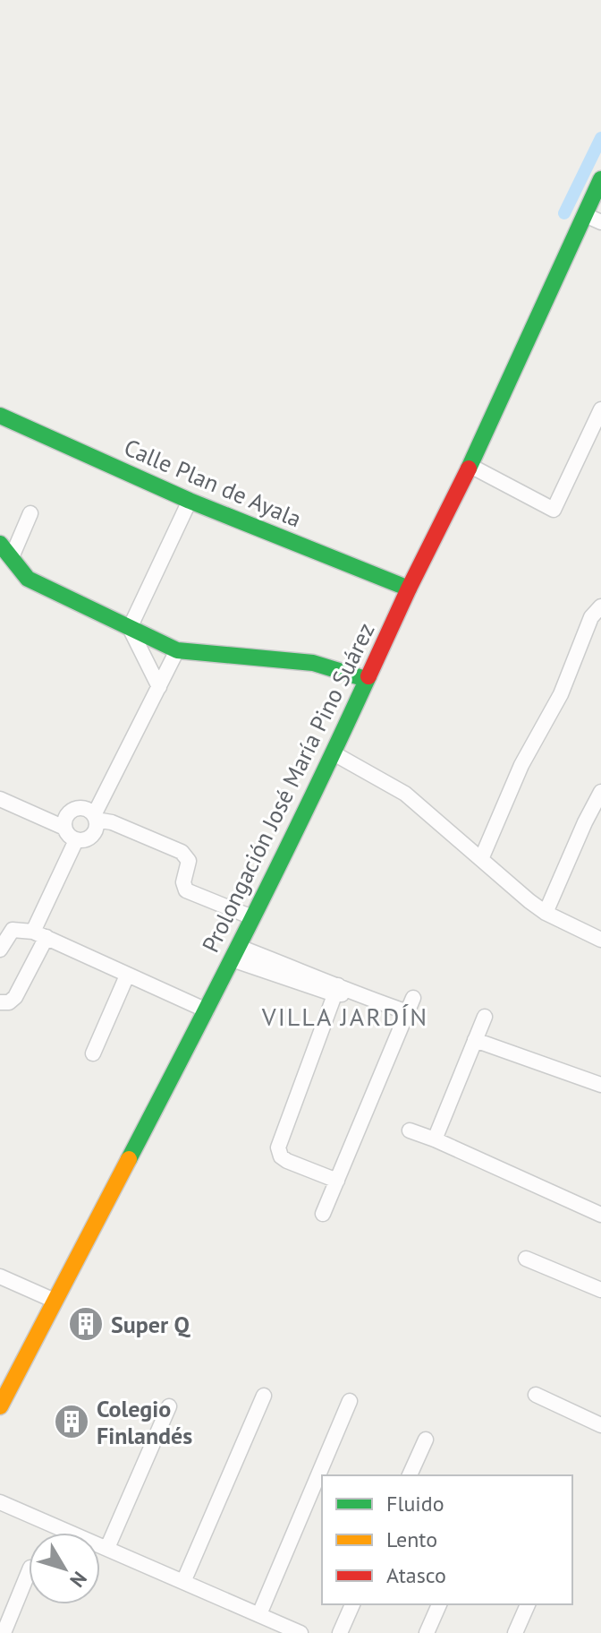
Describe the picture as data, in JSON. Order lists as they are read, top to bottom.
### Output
{
  "streets": {
    "main road": ["Calle Plan de Ayala", "Prolongación José María Pino Suárez"]
  },
  "crossings": [
    ["Calle Plan de Ayala", "Prolongación José María Pino Suárez"]
  ],
  "districts": ["VILLA JARDÍN"],
  "places": {
    "building": ["Super Q", "Colegio Finlandés"]
  },
  "legend": ["Fluido", "Lento", "Atasco"],
  "north": "bottom right"
}
